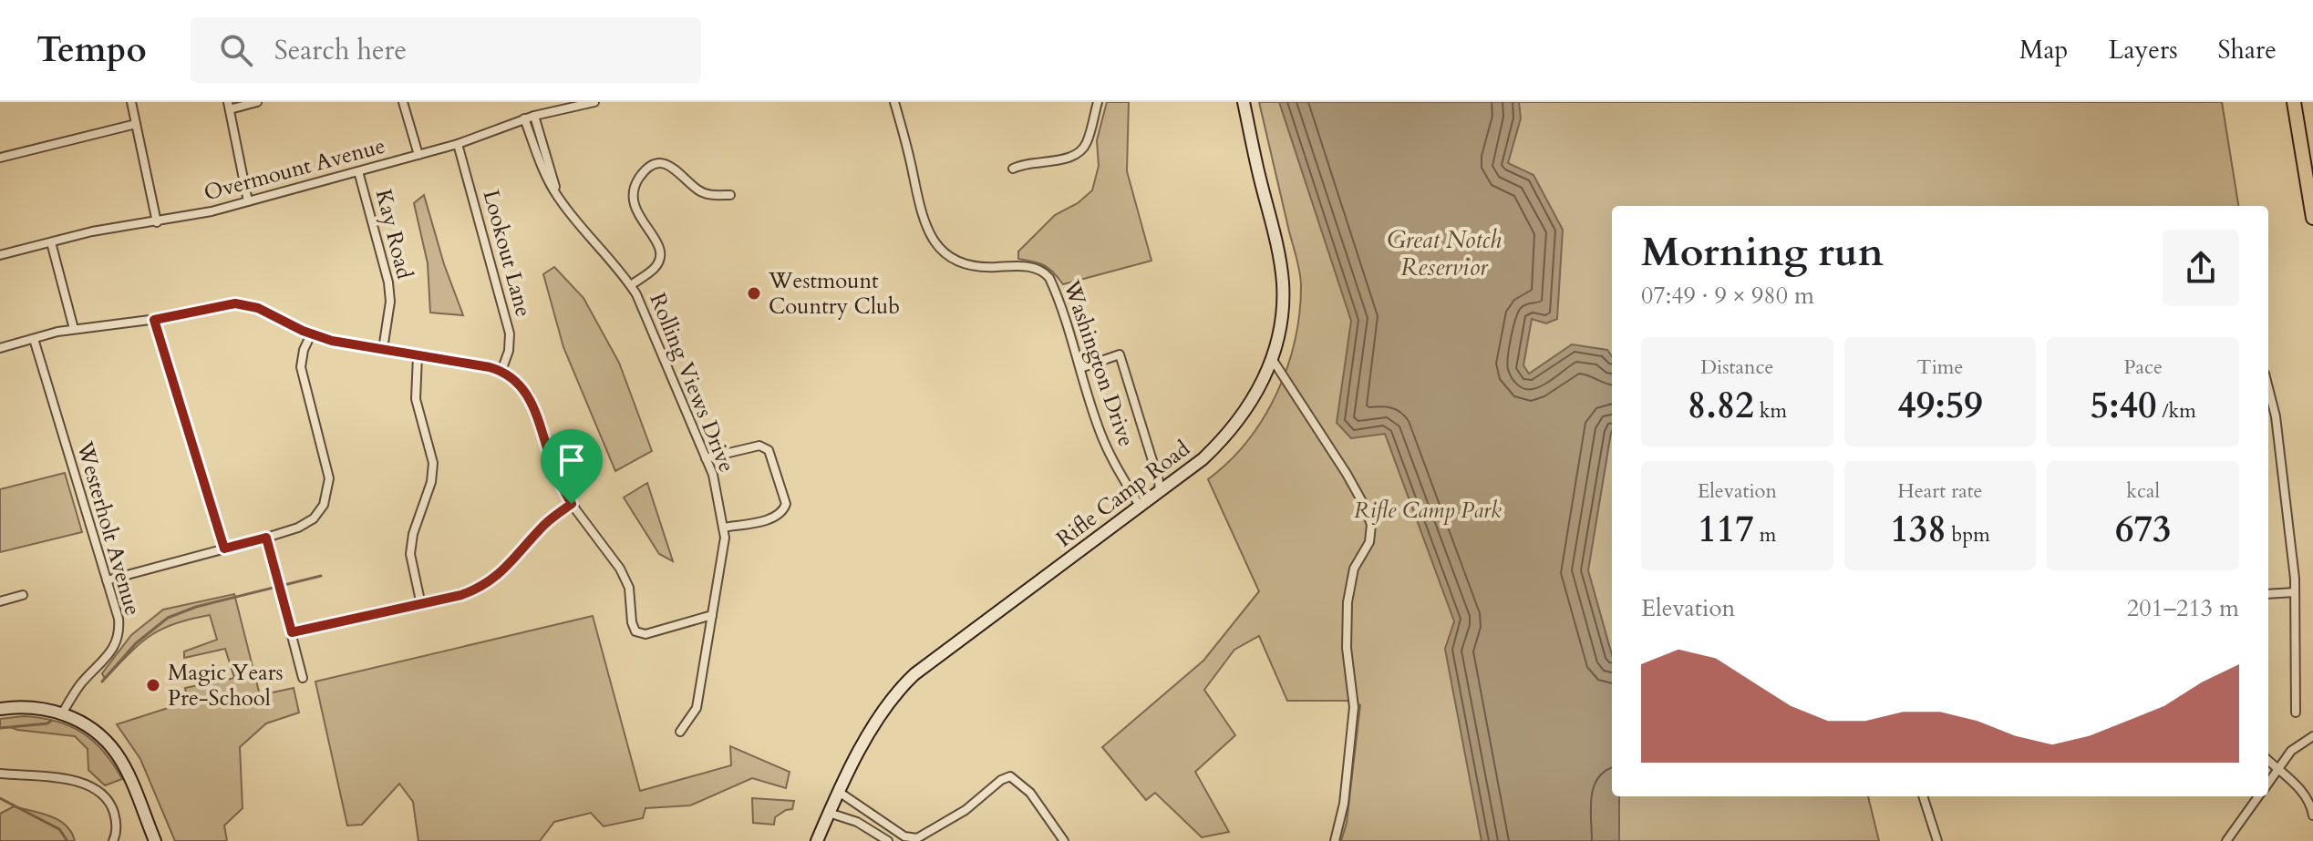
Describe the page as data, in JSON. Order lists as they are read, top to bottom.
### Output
{
  "streets": {
    "street": [
      "Overmount Avenue",
      "Kay Road",
      "Lookout Lane",
      "Washington Drive",
      "Rolling Views Drive",
      "Rifle Camp Road",
      "Westerholt Avenue"
    ]
  },
  "crossings": [
    ["Overmount Avenue", "Kay Road"],
    ["Overmount Avenue", "Lookout Lane"],
    ["Overmount Avenue", "Rolling Views Drive"],
    ["Washington Drive", "Rifle Camp Road"]
  ],
  "water": ["Great Notch Reservior"],
  "parks": ["Rifle Camp Park"],
  "places": ["Westmount Country Club", "Magic Years Pre-School"],
  "page": {
    "header": "Tempo",
    "search": "Search here",
    "nav": ["Map", "Layers", "Share"],
    "heading": ["Morning run", "07:49 · 9 × 980 m"],
    "stats": [
      ["Distance", "8.82 km"],
      ["Time", "49:59"],
      ["Pace", "5:40 /km"],
      ["Elevation", "117 m"],
      ["Heart rate", "138 bpm"],
      ["kcal", "673"]
    ],
    "chart": ["Elevation", "201–213 m"]
  }
}
